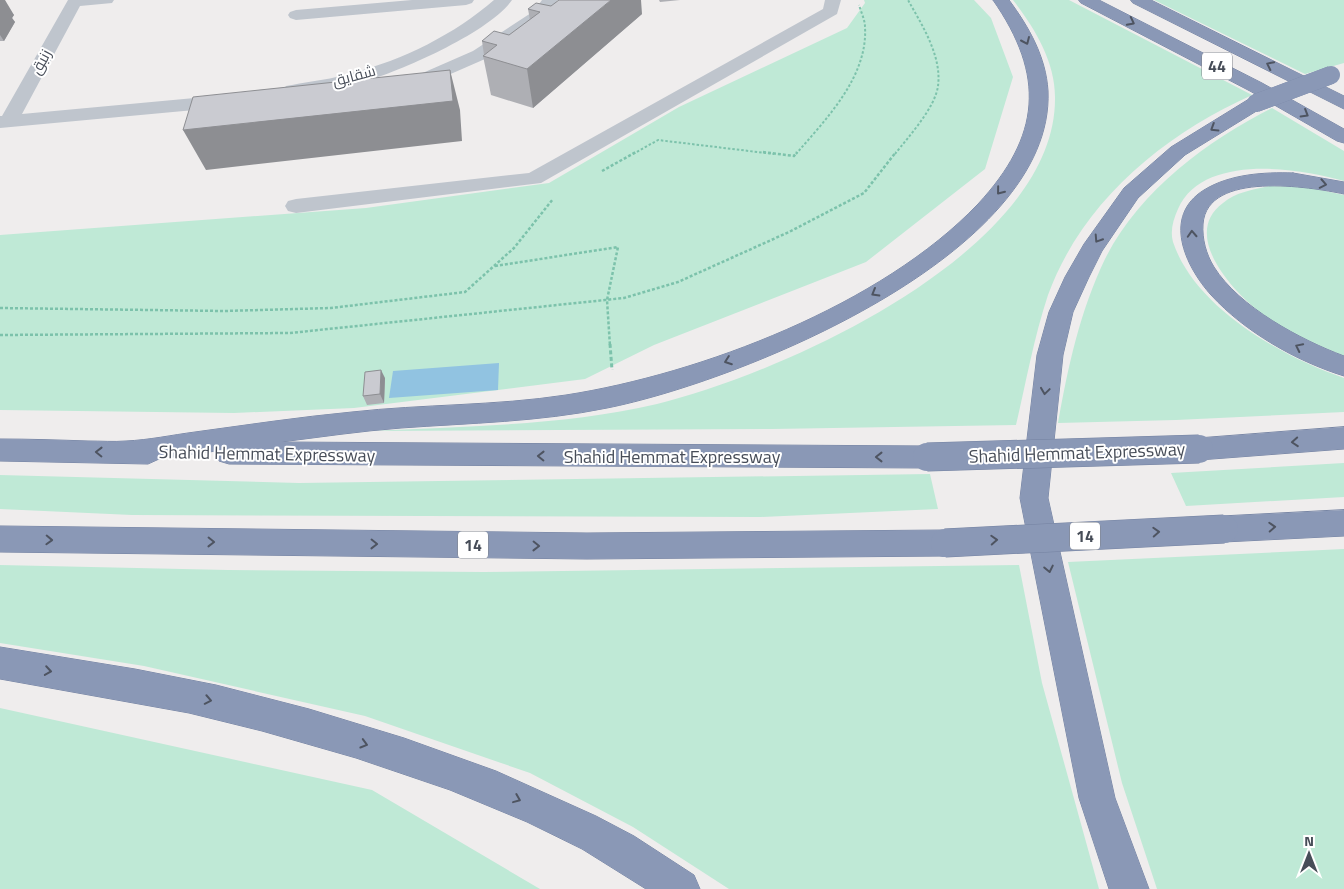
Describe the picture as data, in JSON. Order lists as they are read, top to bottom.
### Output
{
  "streets": {
    "highway": ["44", "Shahid Hemmat Expressway", "14"],
    "street": ["زنبق", "شقایق"]
  },
  "north": "top"
}
